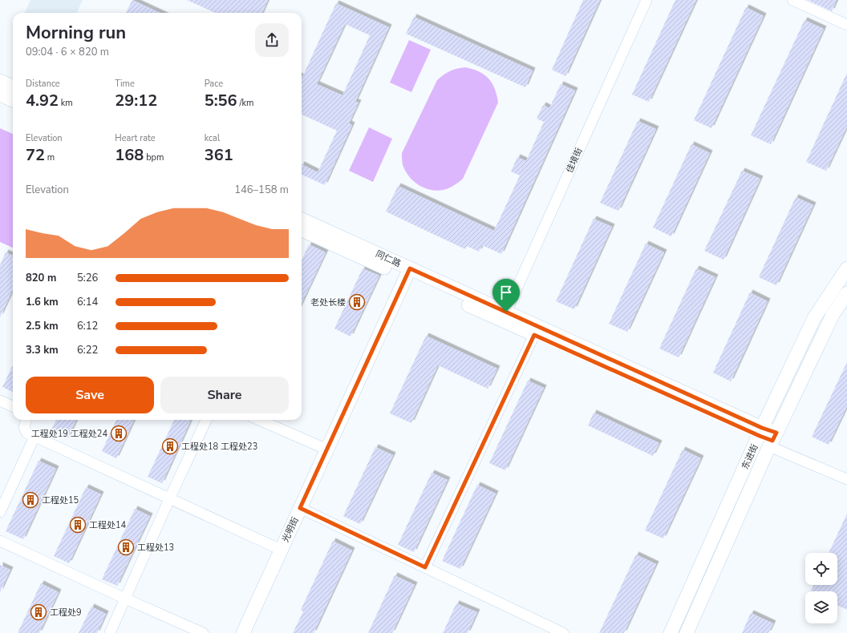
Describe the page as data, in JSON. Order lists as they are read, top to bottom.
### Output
{
  "streets": {
    "main road": ["同仁路", "东进街", "光明街"],
    "street": ["佳境街"]
  },
  "crossings": [
    ["佳境街", "同仁路"],
    ["同仁路", "东进街"],
    ["同仁路", "光明街"]
  ],
  "places": {
    "building": [
      "老处长楼",
      "工程处19 工程处24",
      "工程处18 工程处23",
      "工程处15",
      "工程处14",
      "工程处13",
      "工程处9"
    ]
  },
  "page": {
    "heading": ["Morning run", "09:04 · 6 × 820 m"],
    "stats": [
      ["Distance", "4.92 km"],
      ["Time", "29:12"],
      ["Pace", "5:56 /km"],
      ["Elevation", "72 m"],
      ["Heart rate", "168 bpm"],
      ["kcal", "361"]
    ],
    "chart": ["Elevation", "146–158 m"],
    "list": [
      {
        "name": "820 m",
        "note": "5:26"
      },
      {
        "name": "1.6 km",
        "note": "6:14"
      },
      {
        "name": "2.5 km",
        "note": "6:12"
      },
      {
        "name": "3.3 km",
        "note": "6:22"
      }
    ],
    "buttons": ["Save", "Share"]
  }
}
